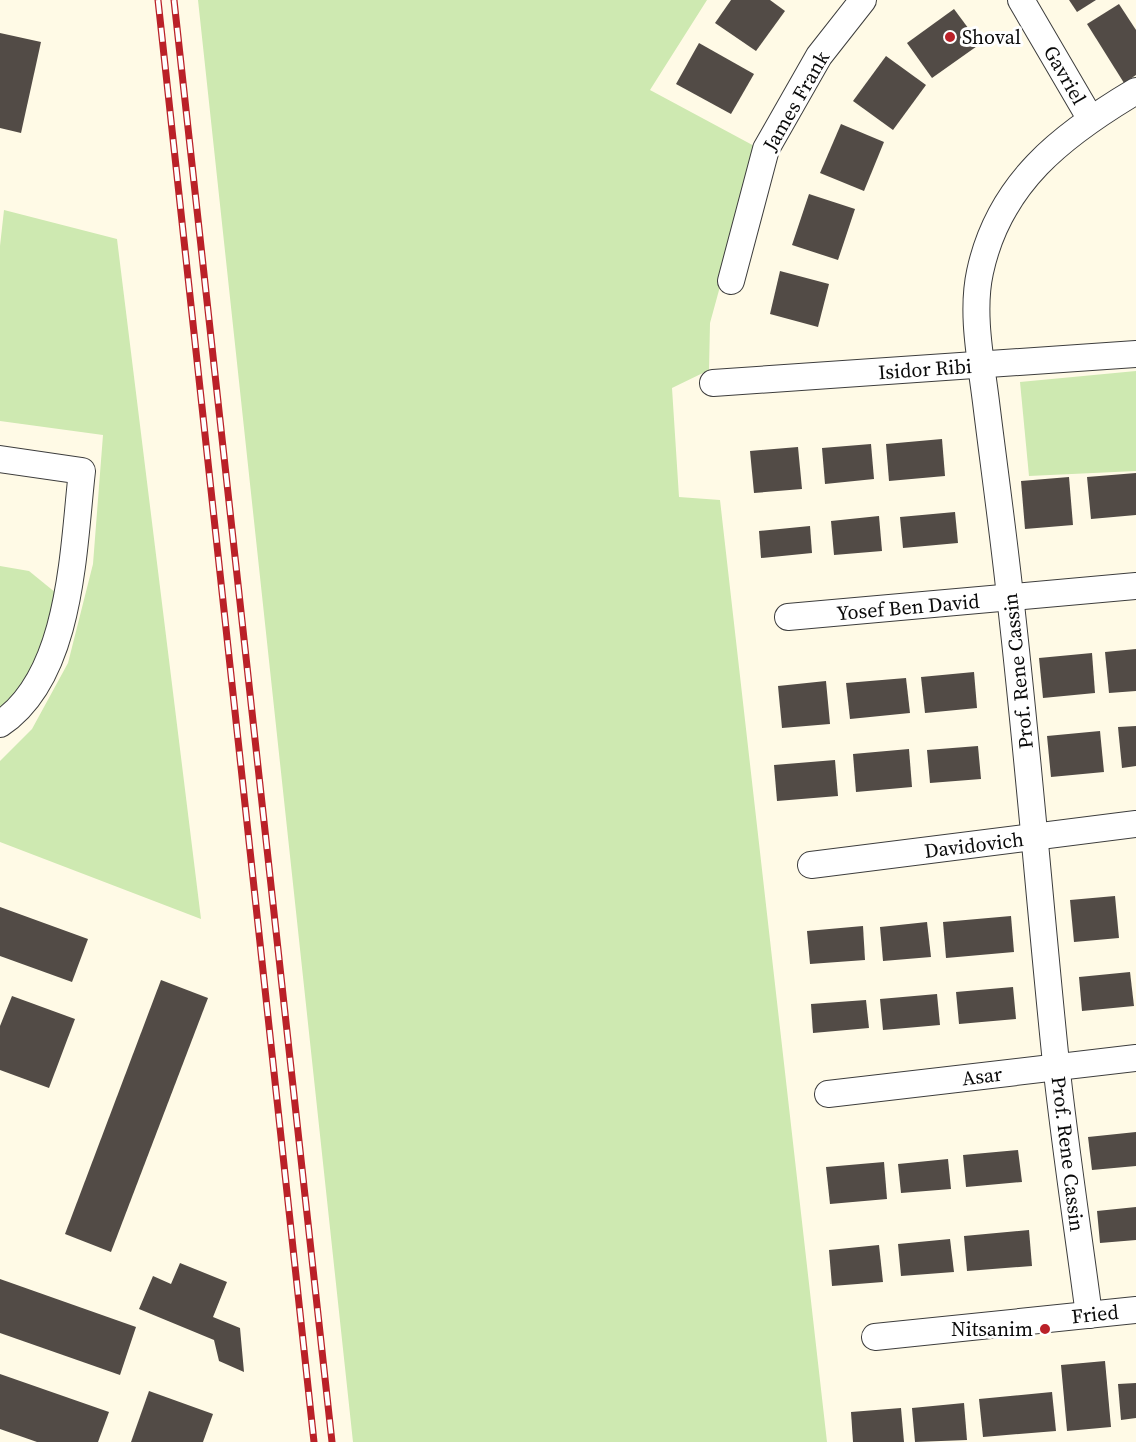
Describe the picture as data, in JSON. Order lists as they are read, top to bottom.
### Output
{
  "streets": {
    "street": [
      "Gavriel",
      "James Frank",
      "Isidor Ribi",
      "Yosef Ben David",
      "Prof. Rene Cassin",
      "Davidovich",
      "Asar",
      "Fried"
    ]
  },
  "crossings": [
    ["Gavriel", "Prof. Rene Cassin"],
    ["Isidor Ribi", "Prof. Rene Cassin"],
    ["Yosef Ben David", "Prof. Rene Cassin"],
    ["Prof. Rene Cassin", "Davidovich"],
    ["Prof. Rene Cassin", "Asar"],
    ["Prof. Rene Cassin", "Fried"]
  ],
  "places": ["Shoval", "Nitsanim"]
}
